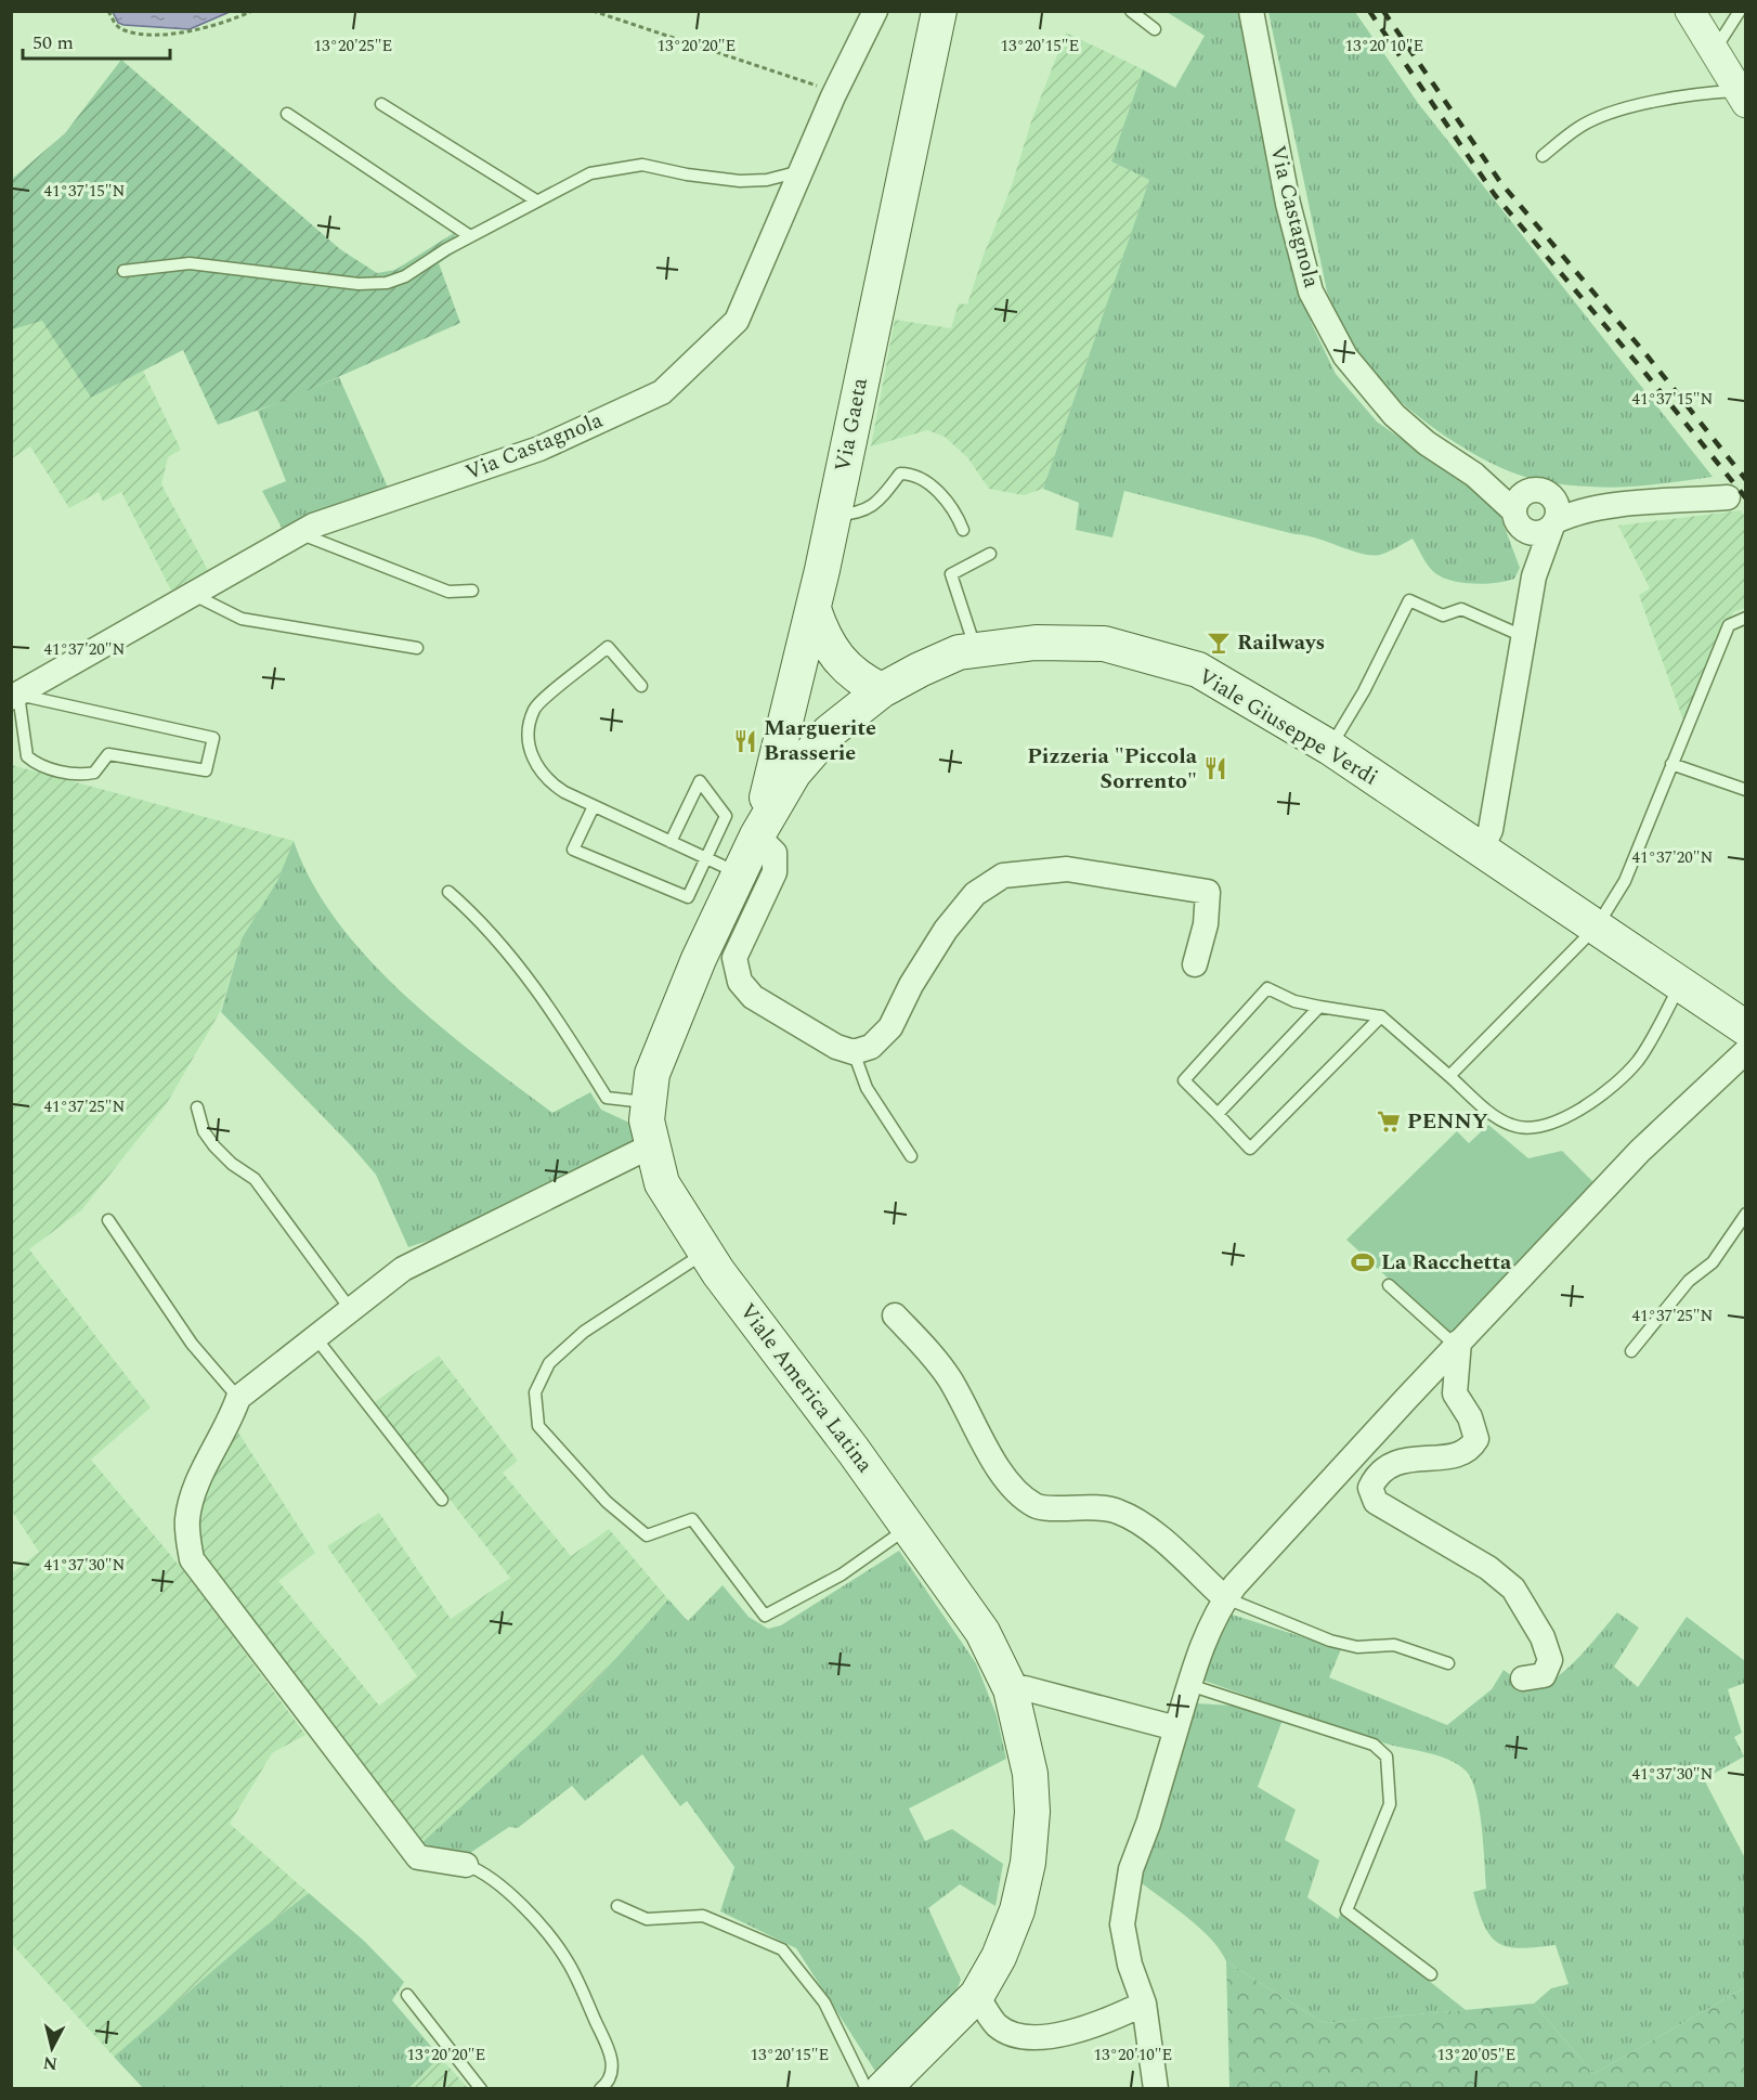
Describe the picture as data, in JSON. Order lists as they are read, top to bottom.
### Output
{
  "streets": {
    "main road": ["Via Gaeta", "Viale Giuseppe Verdi", "Viale America Latina"],
    "street": ["Via Castagnola"]
  },
  "crossings": [
    ["Via Gaeta", "Viale America Latina"],
    ["Viale Giuseppe Verdi", "Viale America Latina"]
  ],
  "places": {
    "bar": ["Railways"],
    "restaurant": ["Marguerite Brasserie", "Pizzeria \"Piccola Sorrento\""],
    "supermarket": ["PENNY"],
    "sports": ["La Racchetta"]
  },
  "scale_bar": "50 m",
  "north": "bottom",
  "coordinates": [
    "13°20'25\"E",
    "13°20'20\"E",
    "13°20'15\"E",
    "13°20'10\"E",
    "41°37'15\"N",
    "41°37'20\"N",
    "41°37'25\"N",
    "41°37'30\"N",
    "13°20'05\"E"
  ]
}
